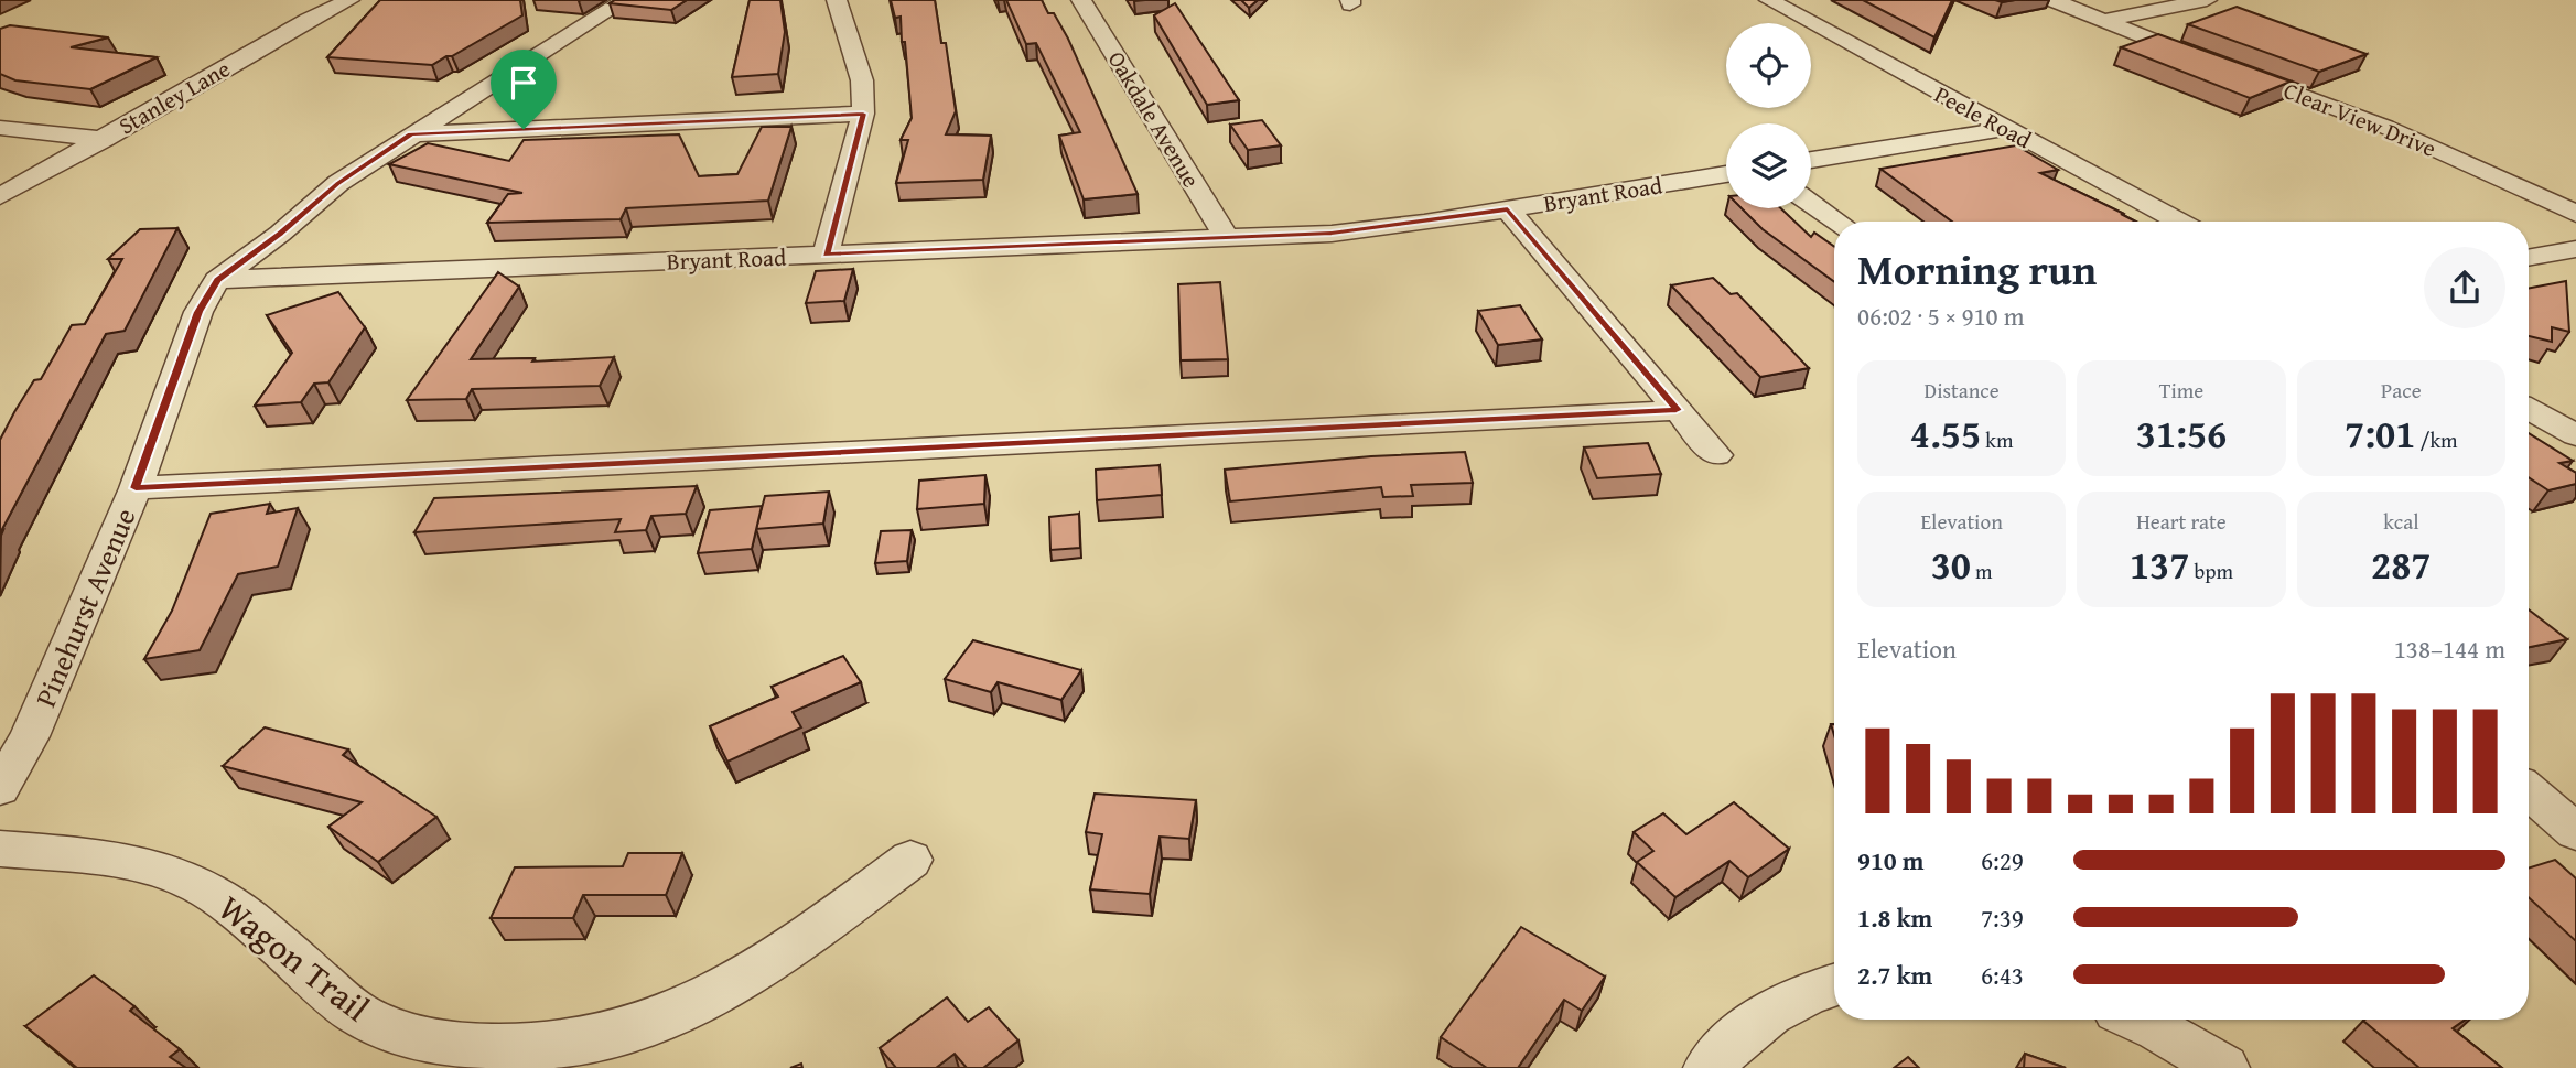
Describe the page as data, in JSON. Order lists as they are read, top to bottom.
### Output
{
  "streets": {
    "street": [
      "Stanley Lane",
      "Peele Road",
      "Oakdale Avenue",
      "Clear View Drive",
      "Bryant Road",
      "Pinehurst Avenue",
      "Wagon Trail"
    ]
  },
  "crossings": [
    ["Oakdale Avenue", "Bryant Road"],
    ["Bryant Road", "Pinehurst Avenue"]
  ],
  "page": {
    "heading": ["Morning run", "06:02 · 5 × 910 m"],
    "stats": [
      ["Distance", "4.55 km"],
      ["Time", "31:56"],
      ["Pace", "7:01 /km"],
      ["Elevation", "30 m"],
      ["Heart rate", "137 bpm"],
      ["kcal", "287"]
    ],
    "chart": ["Elevation", "138–144 m"],
    "list": [
      {
        "name": "910 m",
        "note": "6:29"
      },
      {
        "name": "1.8 km",
        "note": "7:39"
      },
      {
        "name": "2.7 km",
        "note": "6:43"
      }
    ]
  }
}
